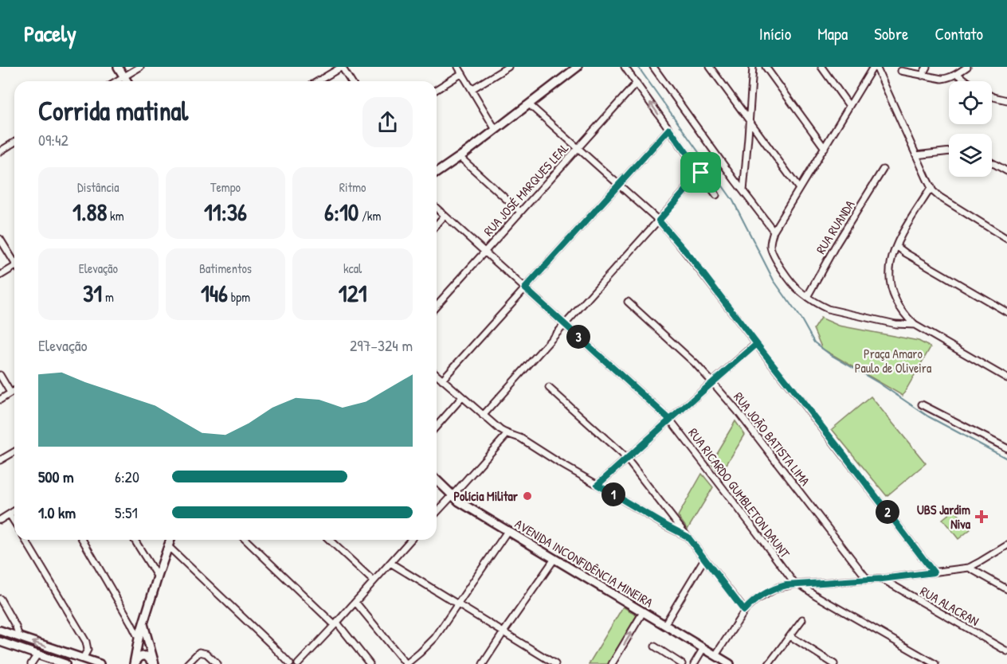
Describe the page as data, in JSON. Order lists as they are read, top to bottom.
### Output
{
  "streets": {
    "main road": ["AVENIDA INCONFIDÊNCIA MINEIRA"],
    "street": [
      "RUA JOSÉ MARQUES LEAL",
      "RUA RUANDA",
      "RUA JOÃO BATISTA LIMA",
      "RUA RICARDO GUMBLETON DAUNT",
      "RUA ALACRAN"
    ]
  },
  "crossings": [
    ["RUA JOSÉ MARQUES LEAL", "RUA RICARDO GUMBLETON DAUNT"]
  ],
  "parks": ["Praça Amaro Paulo de Oliveira"],
  "places": {
    "other": ["Polícia Militar"],
    "health": ["UBS Jardim Niva"]
  },
  "page": {
    "header": "Pacely",
    "nav": [
      "Início",
      "Mapa",
      "Sobre",
      "Contato"
    ],
    "heading": ["Corrida matinal", "09:42"],
    "stats": [
      ["Distância", "1.88 km"],
      ["Tempo", "11:36"],
      ["Ritmo", "6:10 /km"],
      ["Elevação", "31 m"],
      ["Batimentos", "146 bpm"],
      ["kcal", "121"]
    ],
    "pins": ["3", "1", "2"],
    "chart": ["Elevação", "297–324 m"],
    "list": [
      {
        "name": "500 m",
        "note": "6:20"
      },
      {
        "name": "1.0 km",
        "note": "5:51"
      }
    ]
  }
}
